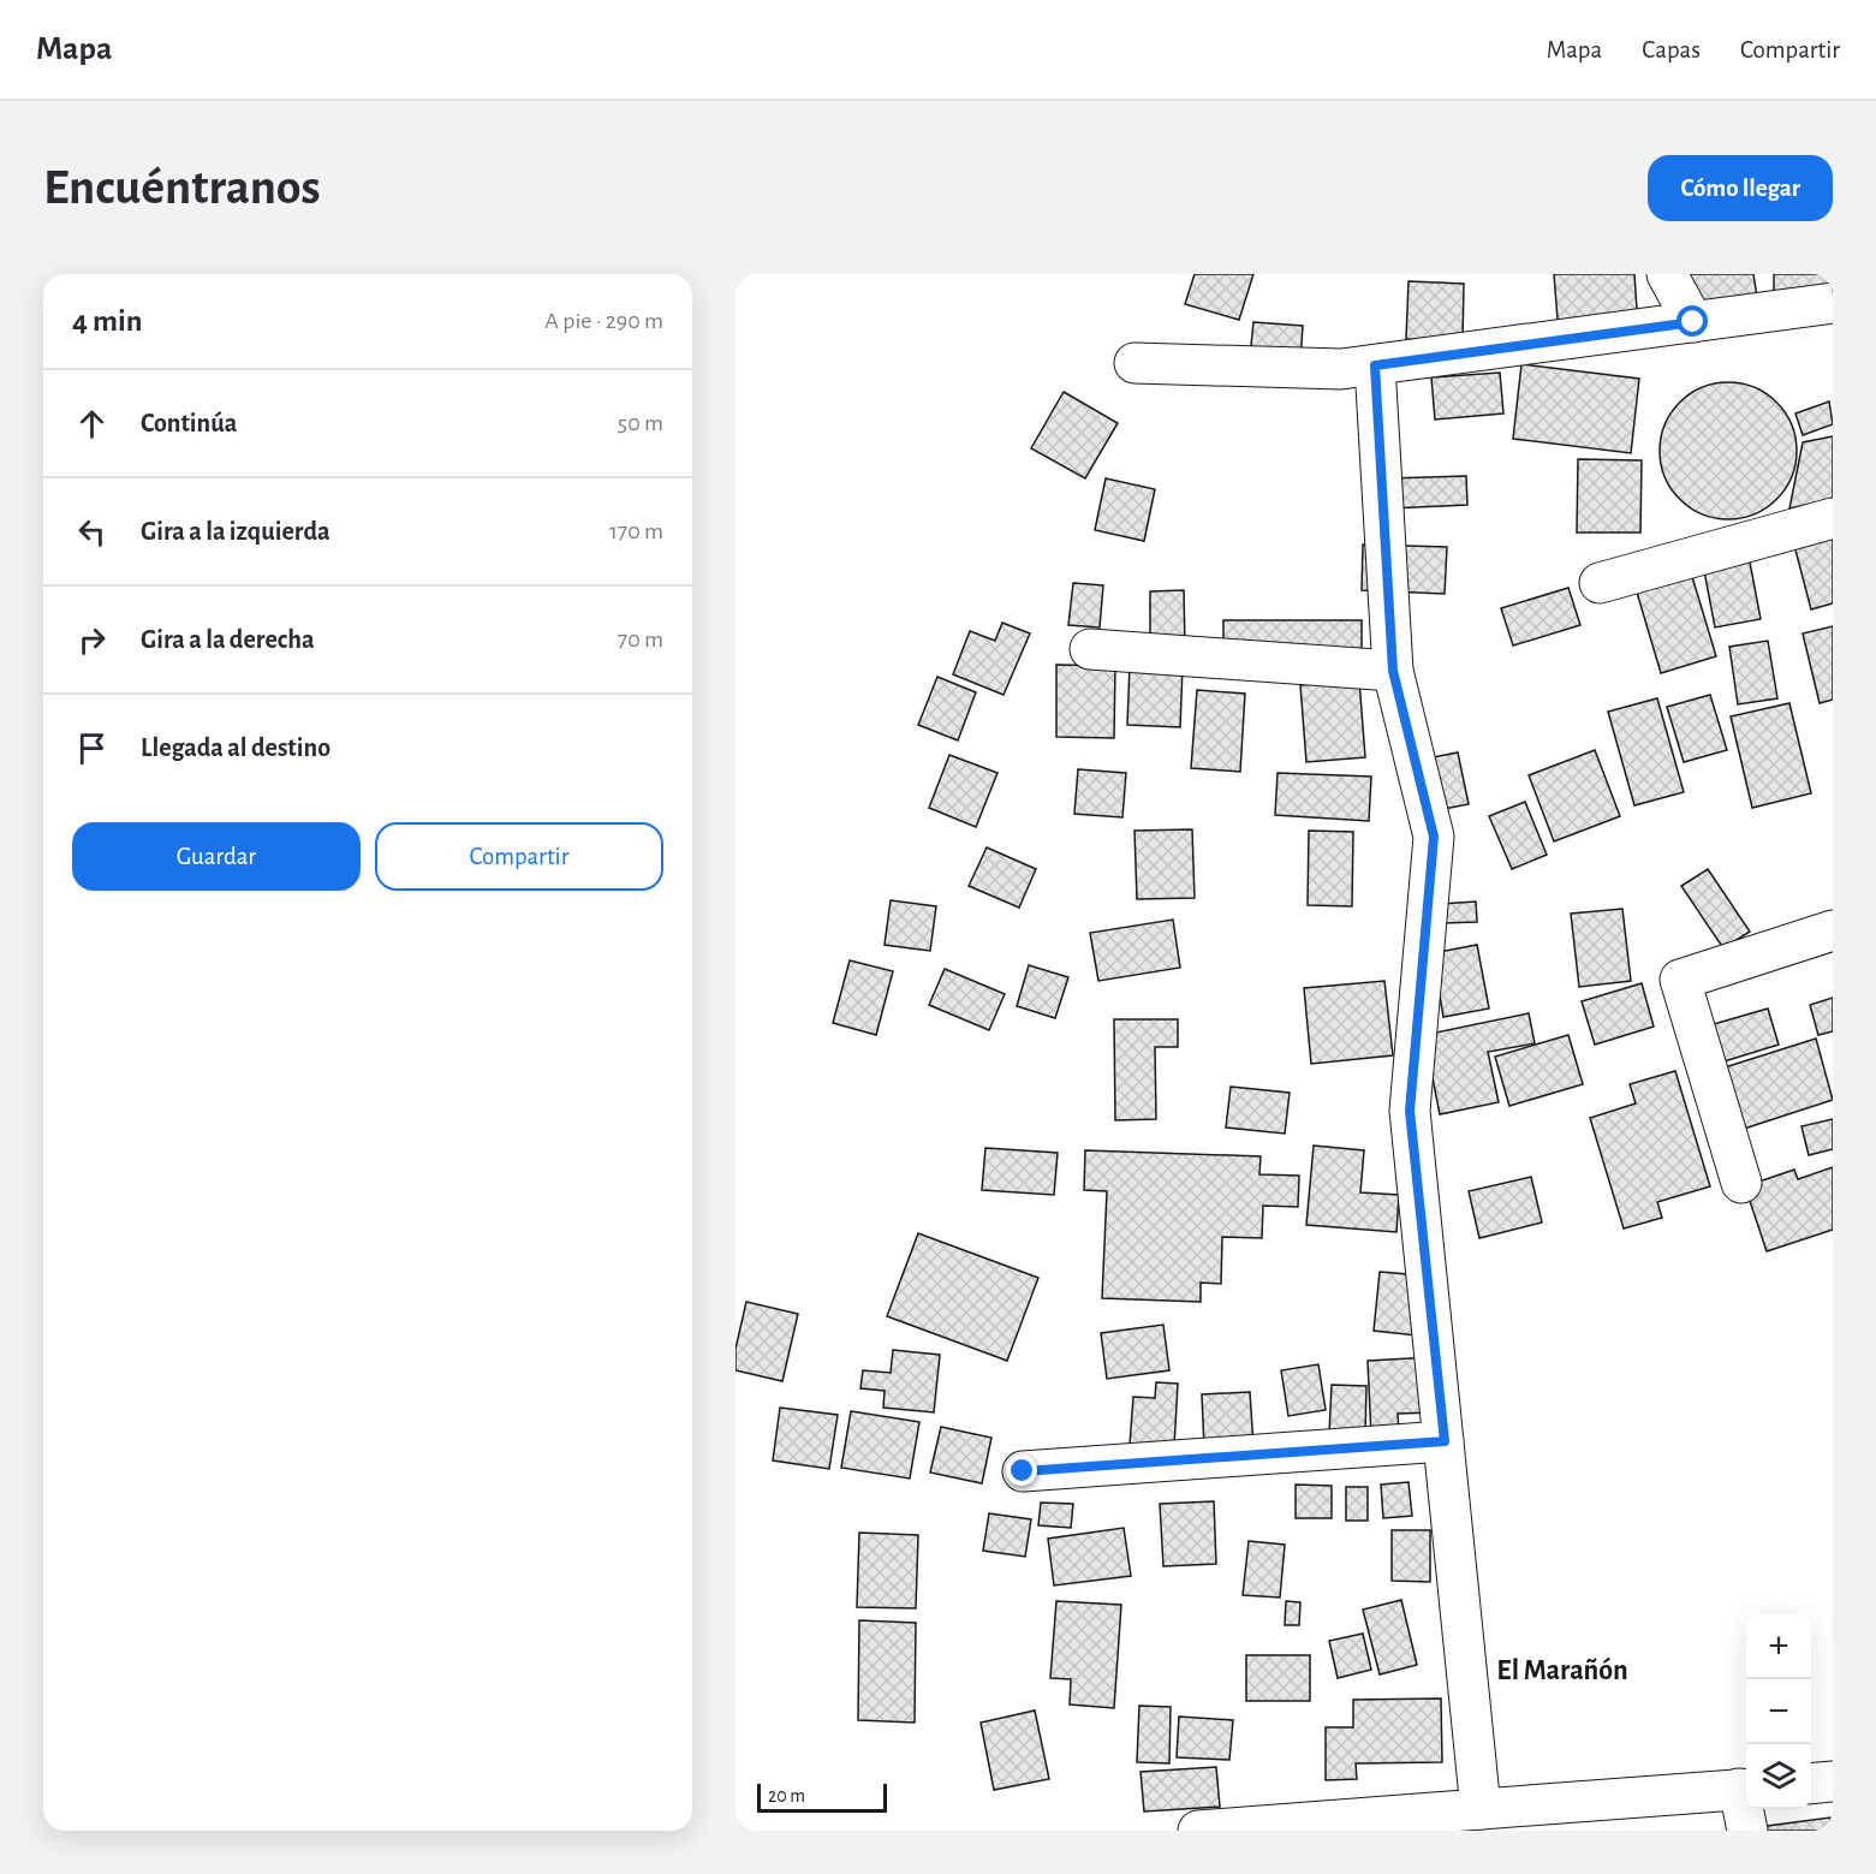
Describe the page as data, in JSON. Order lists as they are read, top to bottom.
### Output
{
  "districts": ["El Marañón"],
  "scale_bar": "20 m",
  "page": {
    "header": "Mapa",
    "nav": ["Mapa", "Capas", "Compartir"],
    "buttons": [
      "Cómo llegar",
      ["Guardar", "Compartir"]
    ],
    "title": "Encuéntranos",
    "heading": ["4 min", "A pie · 290 m"],
    "list": [
      ["Continúa", "50 m"],
      ["Gira a la izquierda", "170 m"],
      ["Gira a la derecha", "70 m"],
      "Llegada al destino"
    ],
    "map_buttons": ["+", "−"],
    "scale": "20 m"
  }
}
